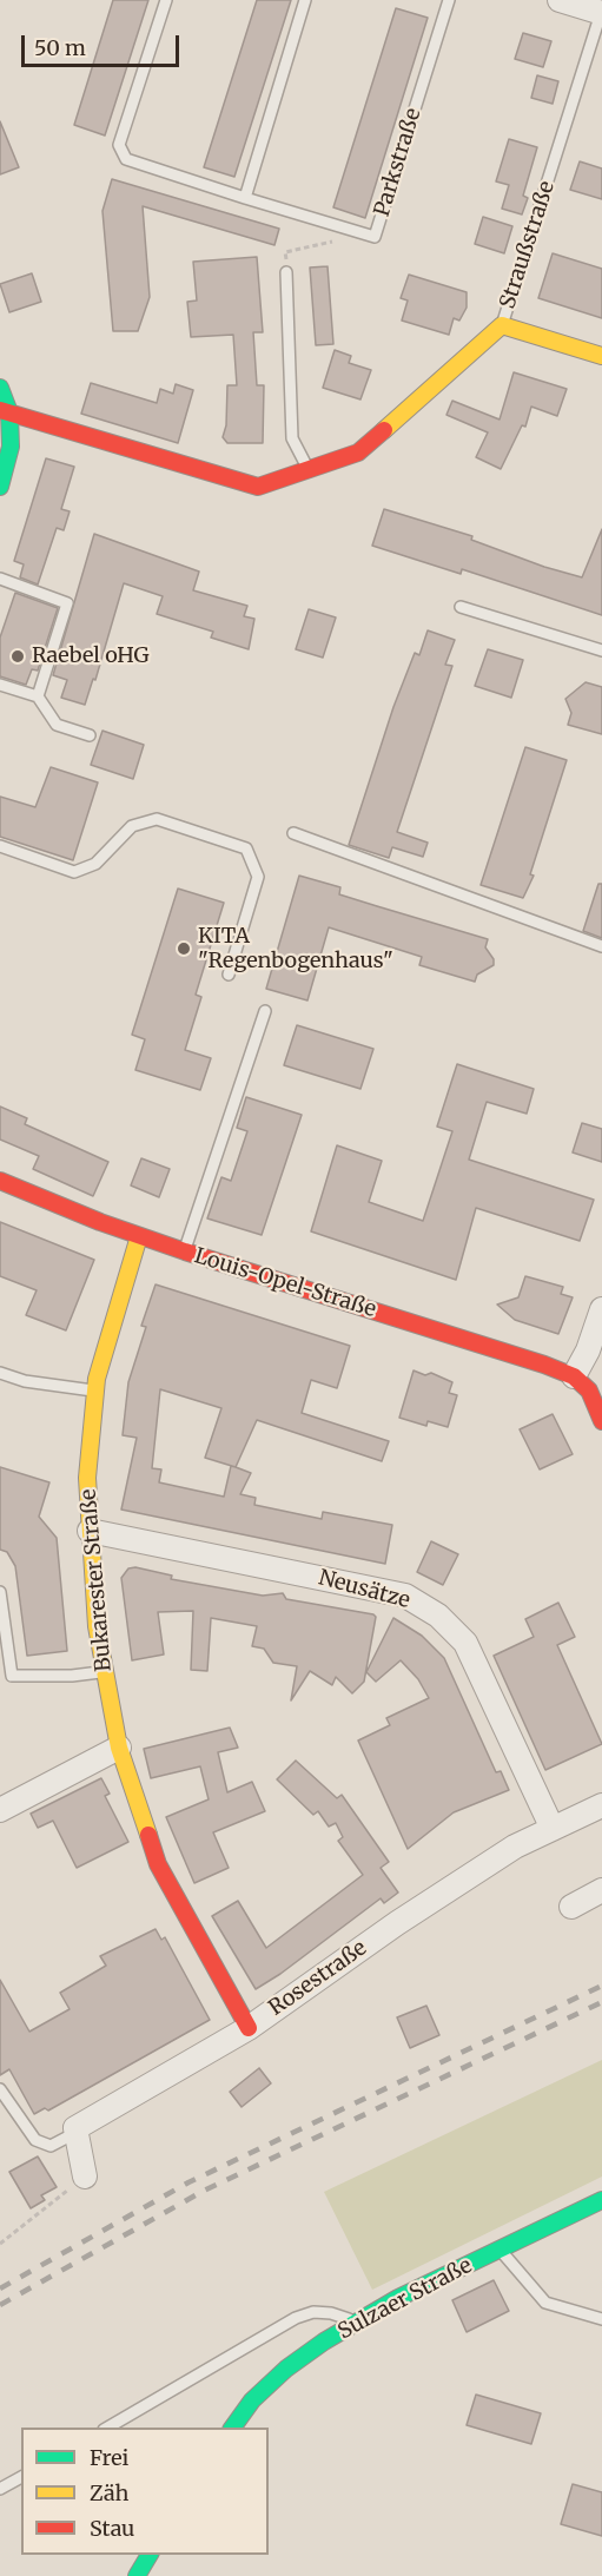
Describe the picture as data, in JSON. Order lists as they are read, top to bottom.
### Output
{
  "streets": {
    "street": [
      "Straußstraße",
      "Louis-Opel-Straße",
      "Bukarester Straße",
      "Neusätze",
      "Rosestraße",
      "Sulzaer Straße"
    ],
    "lane": ["Parkstraße"]
  },
  "crossings": [
    ["Louis-Opel-Straße", "Bukarester Straße"],
    ["Bukarester Straße", "Neusätze"],
    ["Bukarester Straße", "Rosestraße"],
    ["Neusätze", "Rosestraße"]
  ],
  "places": ["Raebel oHG", "KITA \"Regenbogenhaus\""],
  "legend": ["Frei", "Zäh", "Stau"],
  "scale_bar": "50 m"
}
